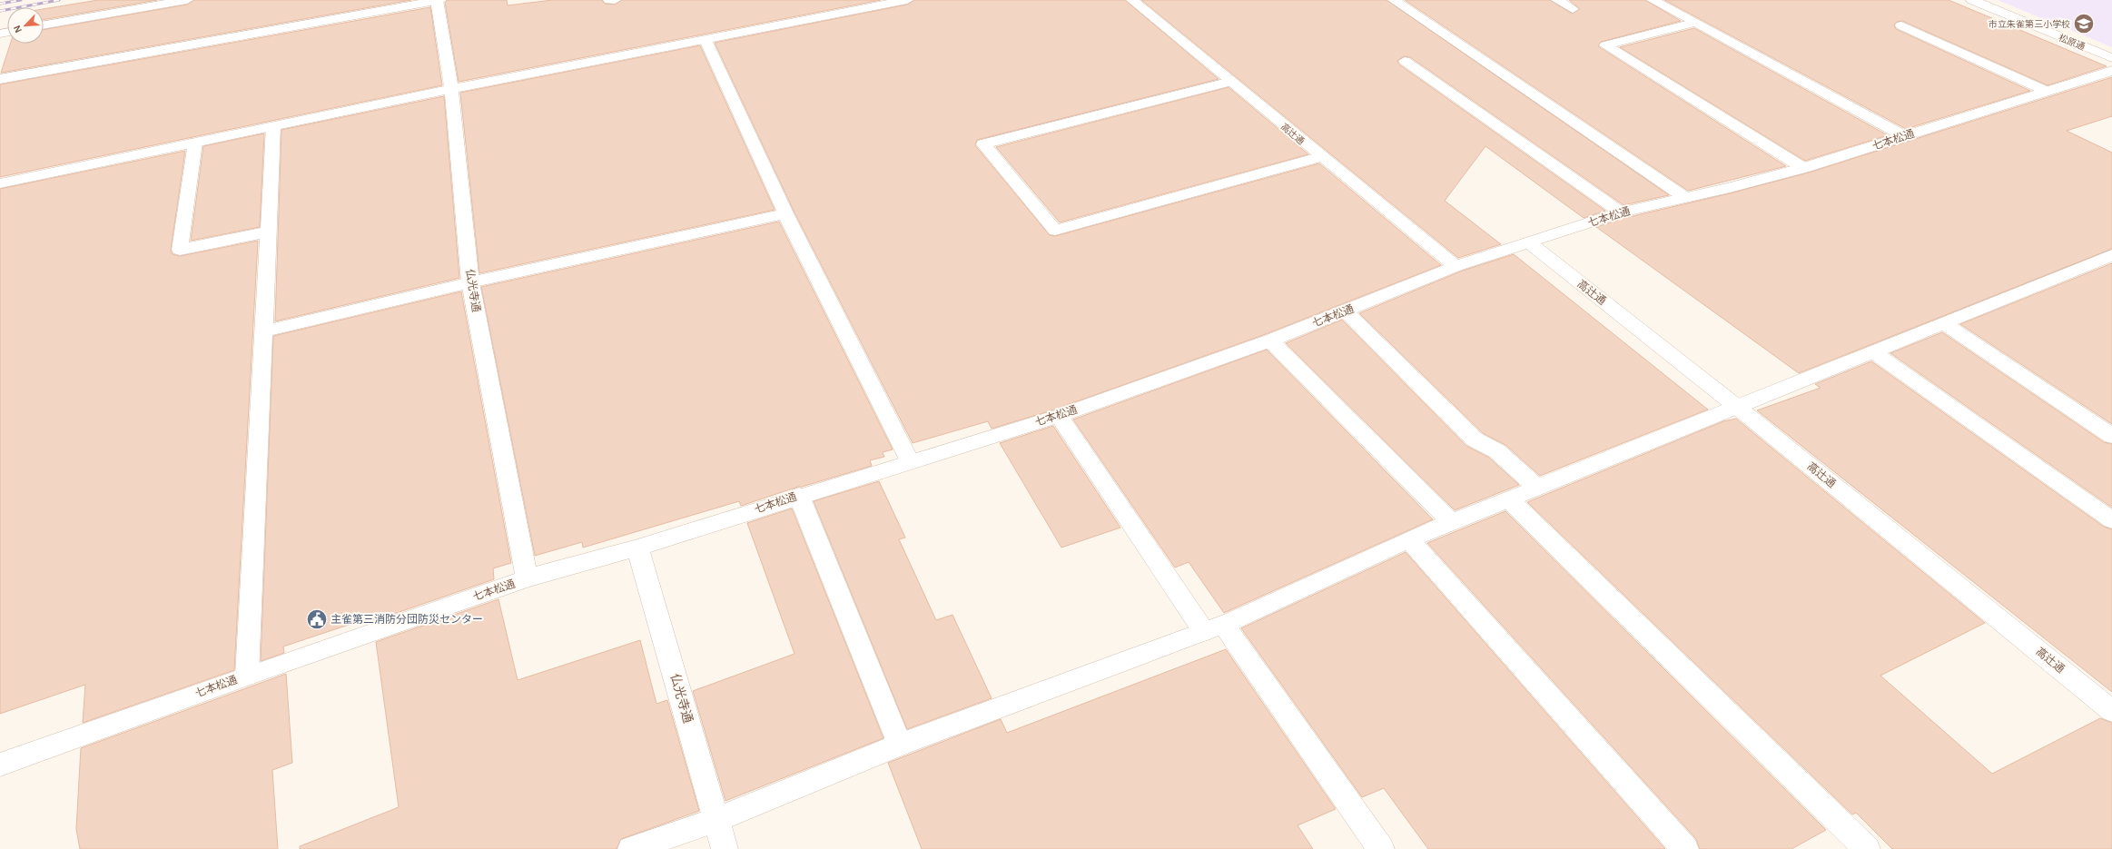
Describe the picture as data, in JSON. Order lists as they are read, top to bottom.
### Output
{
  "streets": {
    "street": [
      "松原通",
      "高辻通",
      "七本松通",
      "仏光寺通"
    ]
  },
  "crossings": [
    ["高辻通", "七本松通"],
    ["七本松通", "仏光寺通"]
  ],
  "places": {
    "school or university": ["市立朱雀第三小学校"],
    "public building": ["主雀第三消防分団防災センター"]
  },
  "north": "bottom left"
}
